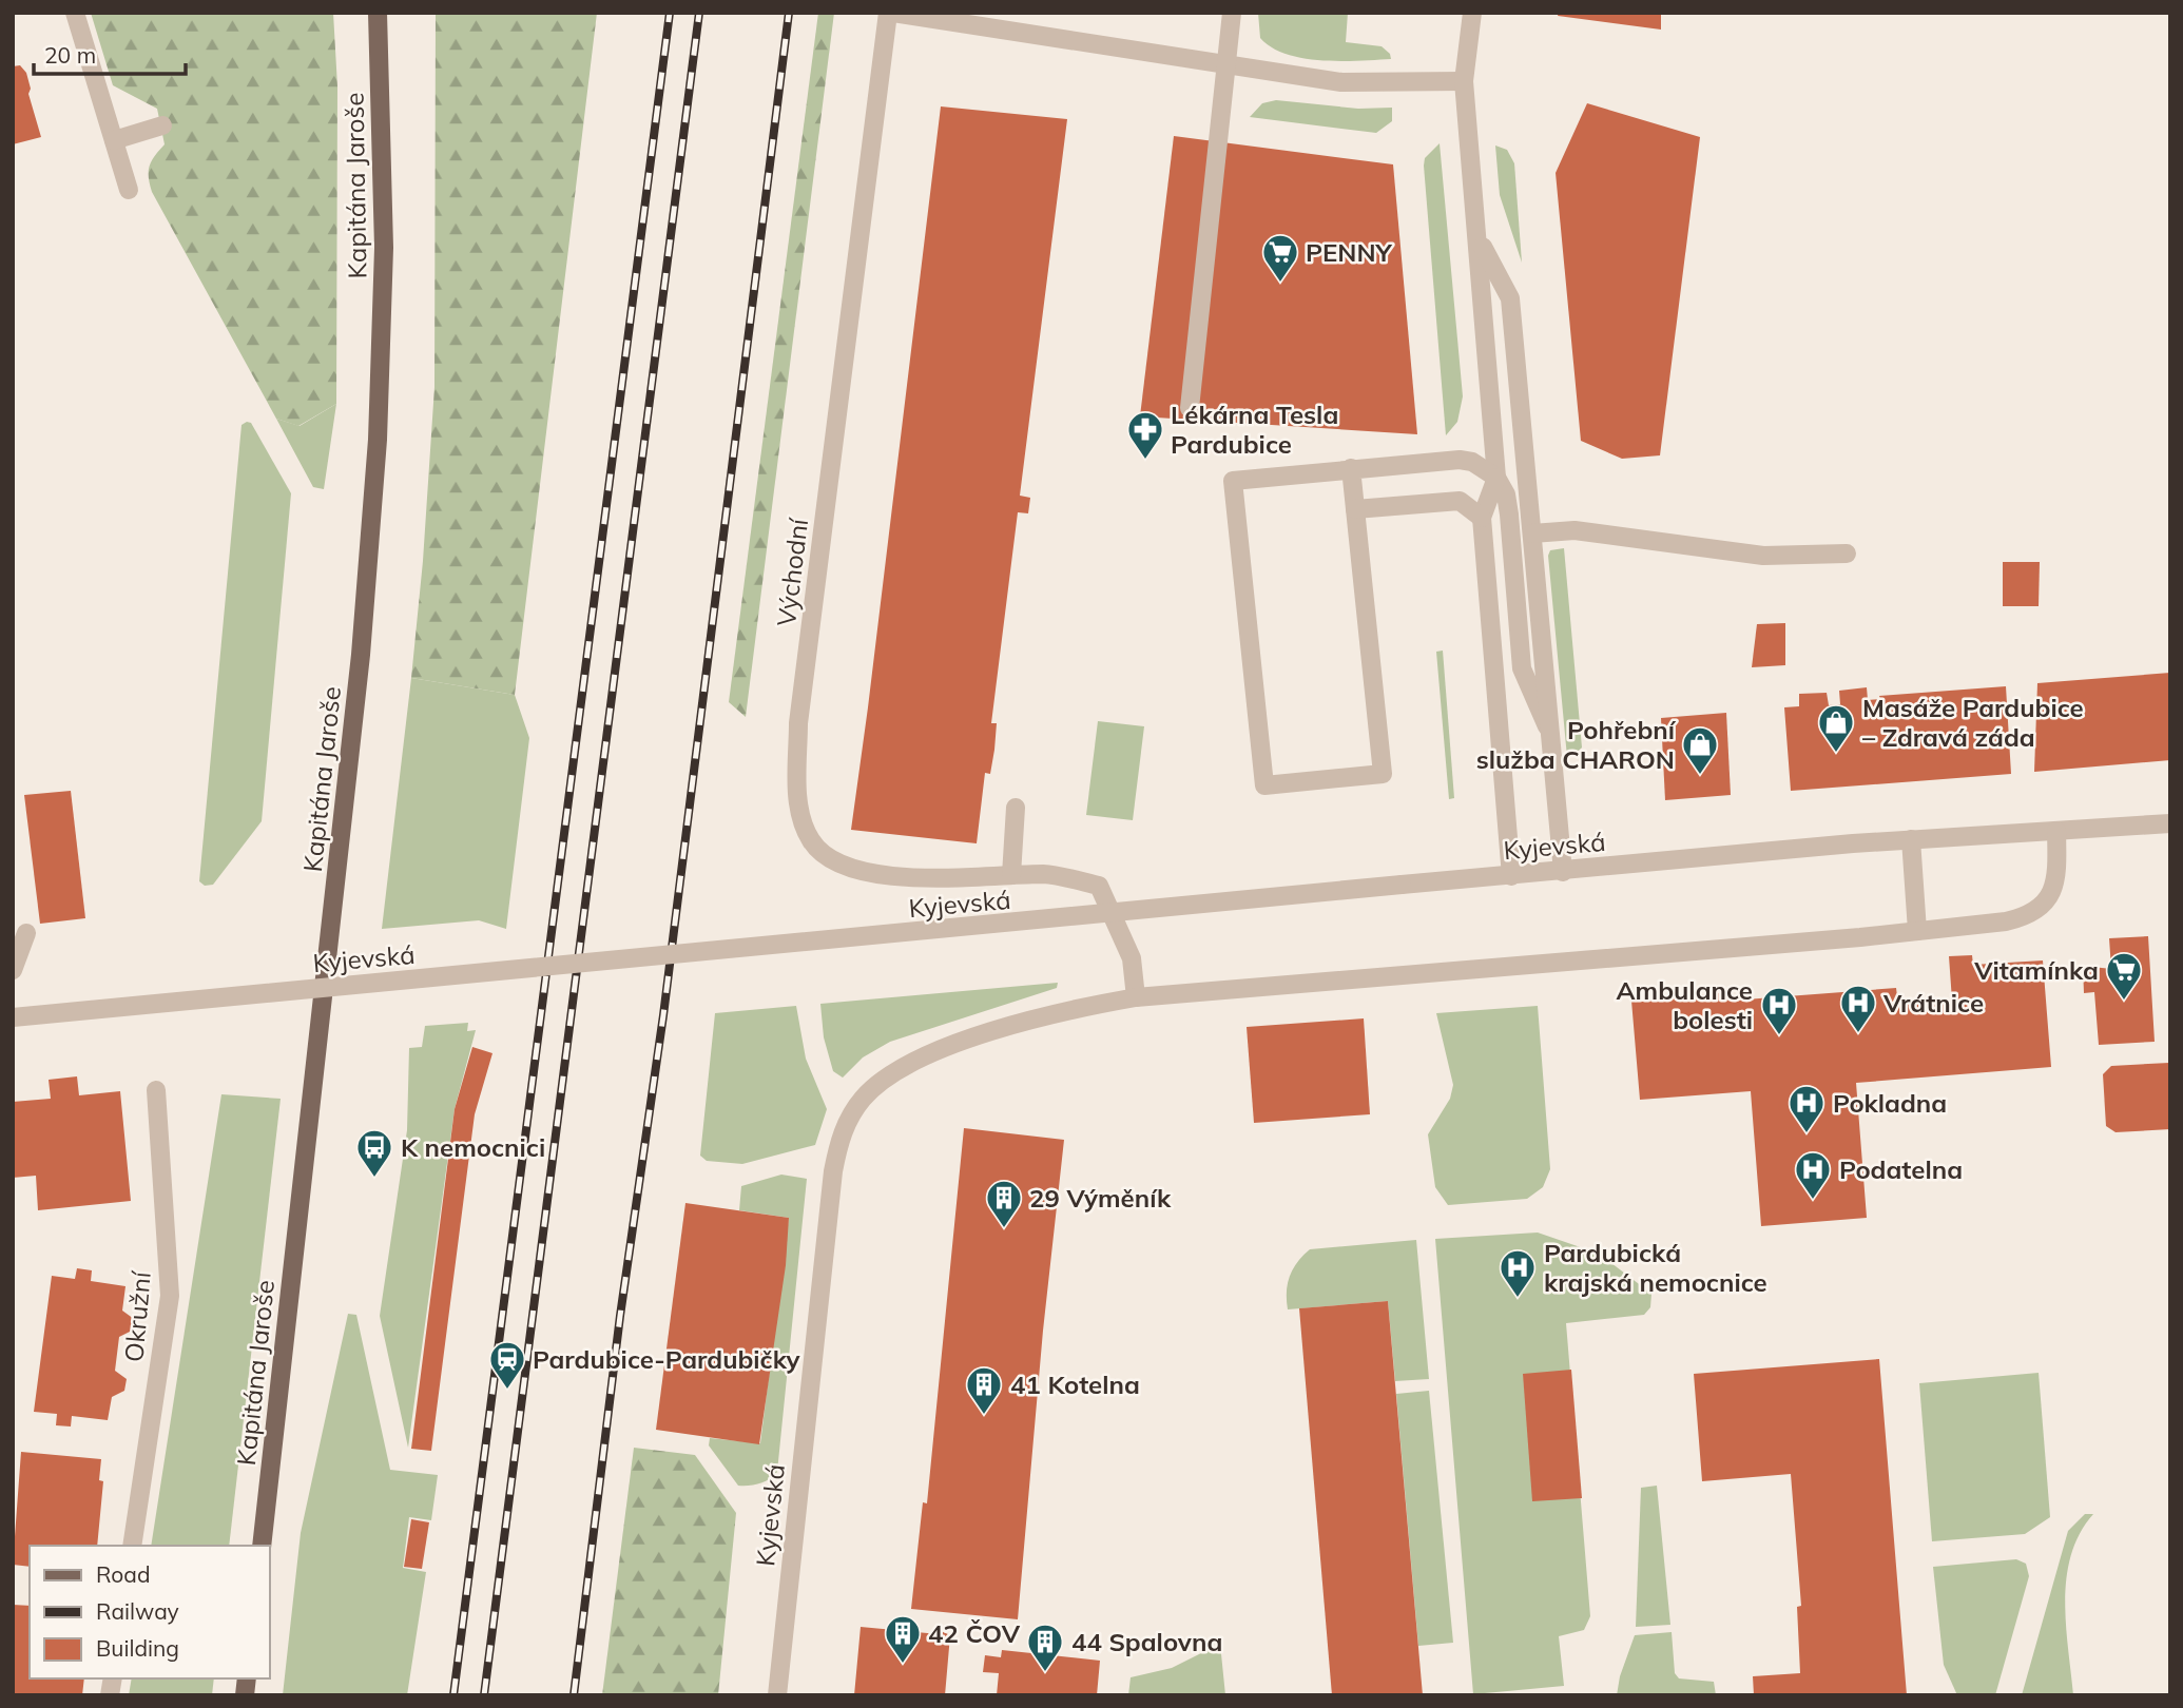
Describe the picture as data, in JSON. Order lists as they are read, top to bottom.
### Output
{
  "streets": {
    "main road": ["Kapitána Jaroše"],
    "street": ["Východní", "Kyjevská", "Okružní"]
  },
  "crossings": [
    ["Východní", "Kyjevská"]
  ],
  "places": {
    "supermarket": ["PENNY", "Vitamínka"],
    "pharmacy": ["Lékárna Tesla Pardubice"],
    "shop": ["Masáže Pardubice – Zdravá záda", "Pohřební služba CHARON"],
    "hospital": [
      "Vrátnice",
      "Ambulance bolesti",
      "Pokladna",
      "Podatelna",
      "Pardubická krajská nemocnice"
    ],
    "bus stop": ["K nemocnici"],
    "building": [
      "29 Výměník",
      "41 Kotelna",
      "42 ČOV",
      "44 Spalovna"
    ],
    "station": ["Pardubice-Pardubičky"]
  },
  "legend": ["Road", "Railway", "Building"],
  "scale_bar": "20 m"
}
